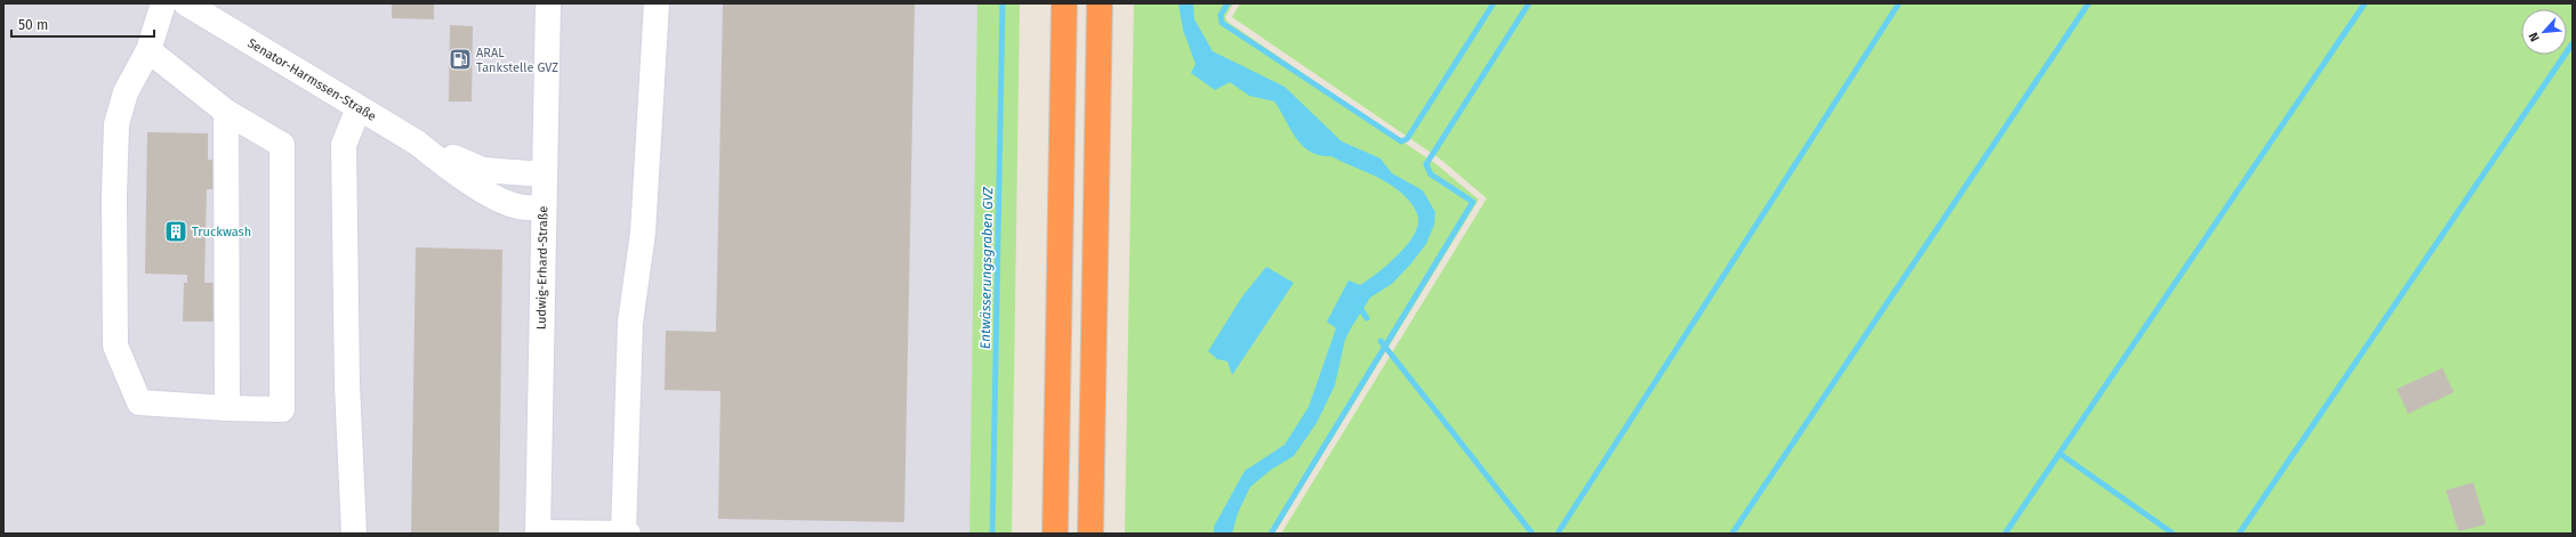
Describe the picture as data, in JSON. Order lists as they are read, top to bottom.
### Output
{
  "streets": {
    "street": ["Senator-Harmssen-Straße", "Ludwig-Erhard-Straße"]
  },
  "crossings": [
    ["Senator-Harmssen-Straße", "Ludwig-Erhard-Straße"]
  ],
  "water": ["Entwässerungsgraben GVZ"],
  "places": {
    "fuel station": ["ARAL Tankstelle GVZ"],
    "building": ["Truckwash"]
  },
  "scale_bar": "50 m",
  "north": "bottom left"
}
